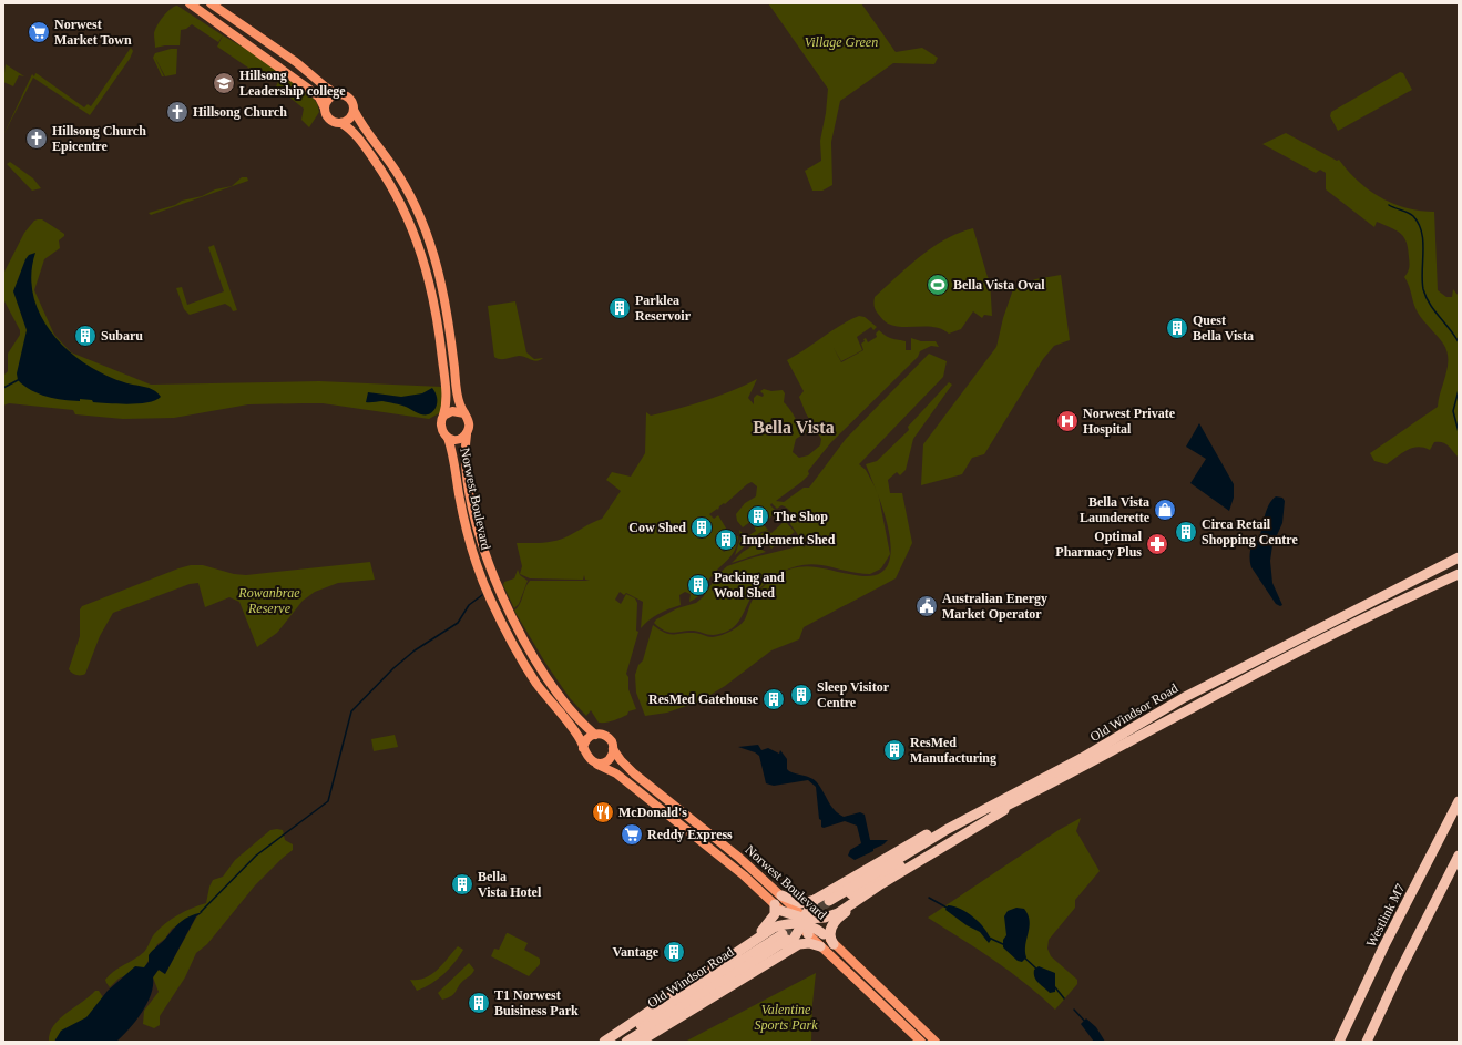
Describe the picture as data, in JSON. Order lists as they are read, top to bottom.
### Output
{
  "streets": {
    "highway": ["Old Windsor Road", "Westlink M7"],
    "main road": ["Norwest Boulevard"]
  },
  "districts": ["Bella Vista"],
  "parks": ["Village Green", "Rowanbrae Reserve", "Valentine Sports Park"],
  "places": {
    "supermarket": ["Norwest Market Town", "Reddy Express"],
    "school or university": ["Hillsong Leadership college"],
    "church": ["Hillsong Church", "Hillsong Church Epicentre"],
    "sports": ["Bella Vista Oval"],
    "building": [
      "Parklea Reservoir",
      "Quest Bella Vista",
      "Subaru",
      "The Shop",
      "Cow Shed",
      "Circa Retail Shopping Centre",
      "Implement Shed",
      "Packing and Wool Shed",
      "Sleep Visitor Centre",
      "ResMed Gatehouse",
      "ResMed Manufacturing",
      "Bella Vista Hotel",
      "Vantage",
      "T1 Norwest Buisiness Park"
    ],
    "hospital": ["Norwest Private Hospital"],
    "shop": ["Bella Vista Launderette"],
    "pharmacy": ["Optimal Pharmacy Plus"],
    "public building": ["Australian Energy Market Operator"],
    "restaurant": ["McDonald's"]
  }
}
